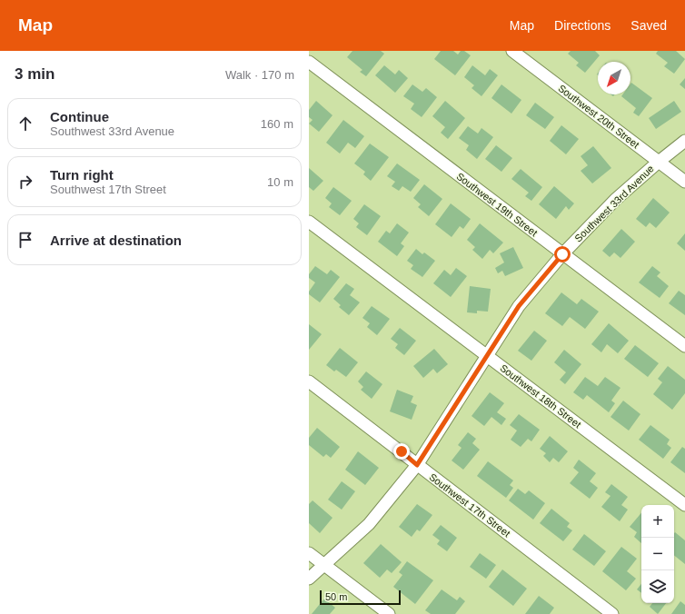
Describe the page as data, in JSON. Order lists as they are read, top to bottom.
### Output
{
  "streets": {
    "street": [
      "Southwest 20th Street",
      "Southwest 33rd Avenue",
      "Southwest 19th Street",
      "Southwest 18th Street",
      "Southwest 17th Street"
    ]
  },
  "crossings": [
    ["Southwest 20th Street", "Southwest 33rd Avenue"],
    ["Southwest 33rd Avenue", "Southwest 19th Street"],
    ["Southwest 33rd Avenue", "Southwest 18th Street"],
    ["Southwest 33rd Avenue", "Southwest 17th Street"]
  ],
  "scale_bar": "50 m",
  "north": "bottom left",
  "page": {
    "header": "Map",
    "nav": ["Map", "Directions", "Saved"],
    "heading": ["3 min", "Walk · 170 m"],
    "list": [
      ["Continue", "Southwest 33rd Avenue", "160 m"],
      ["Turn right", "Southwest 17th Street", "10 m"],
      "Arrive at destination"
    ],
    "map_buttons": ["+", "−"],
    "scale": "50 m"
  }
}
